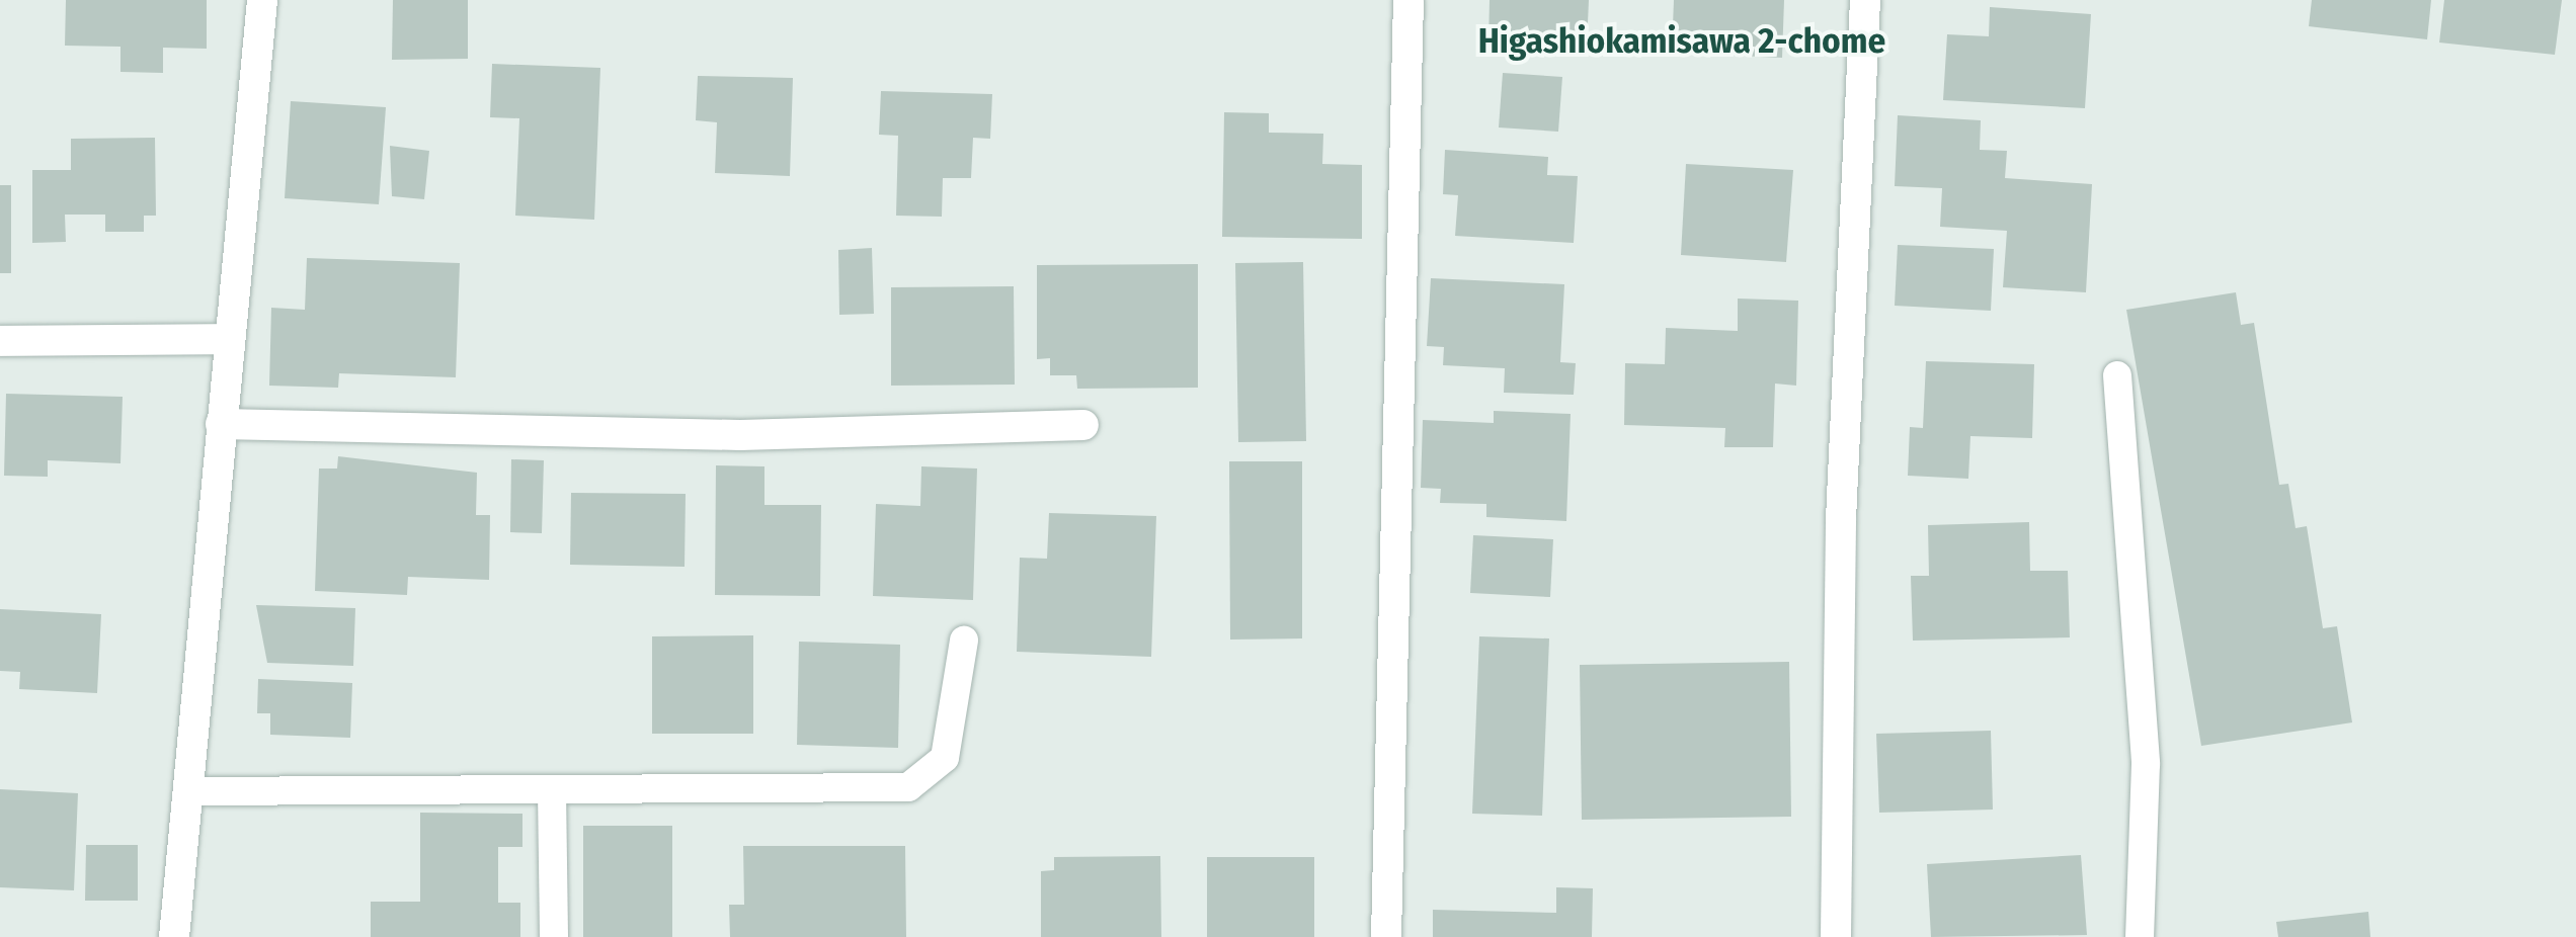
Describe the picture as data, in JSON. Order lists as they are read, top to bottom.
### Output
{
  "districts": ["Higashiokamisawa 2-chome"]
}
